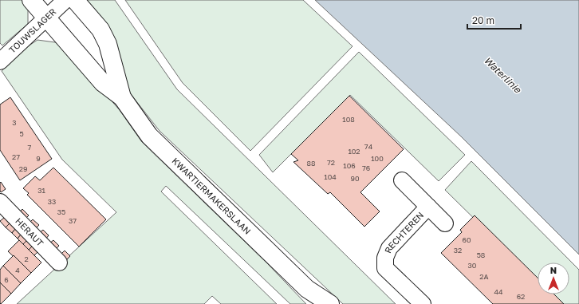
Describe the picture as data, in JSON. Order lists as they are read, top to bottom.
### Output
{
  "streets": {
    "main road": ["KWARTIERMAKERSLAAN"],
    "street": ["TOUWSLAGER", "HERAUT", "RECHTEREN"]
  },
  "crossings": [
    ["TOUWSLAGER", "KWARTIERMAKERSLAAN"]
  ],
  "water": ["Waterlinie"],
  "house_numbers": [
    "108",
    "3",
    "5",
    "74",
    "7",
    "102",
    "27",
    "9",
    "100",
    "72",
    "88",
    "106",
    "76",
    "29",
    "104",
    "90",
    "31",
    "33",
    "35",
    "37",
    "60",
    "32",
    "58",
    "2",
    "30",
    "4",
    "2A",
    "6",
    "44",
    "62"
  ],
  "scale_bar": "20 m",
  "north": "top"
}
